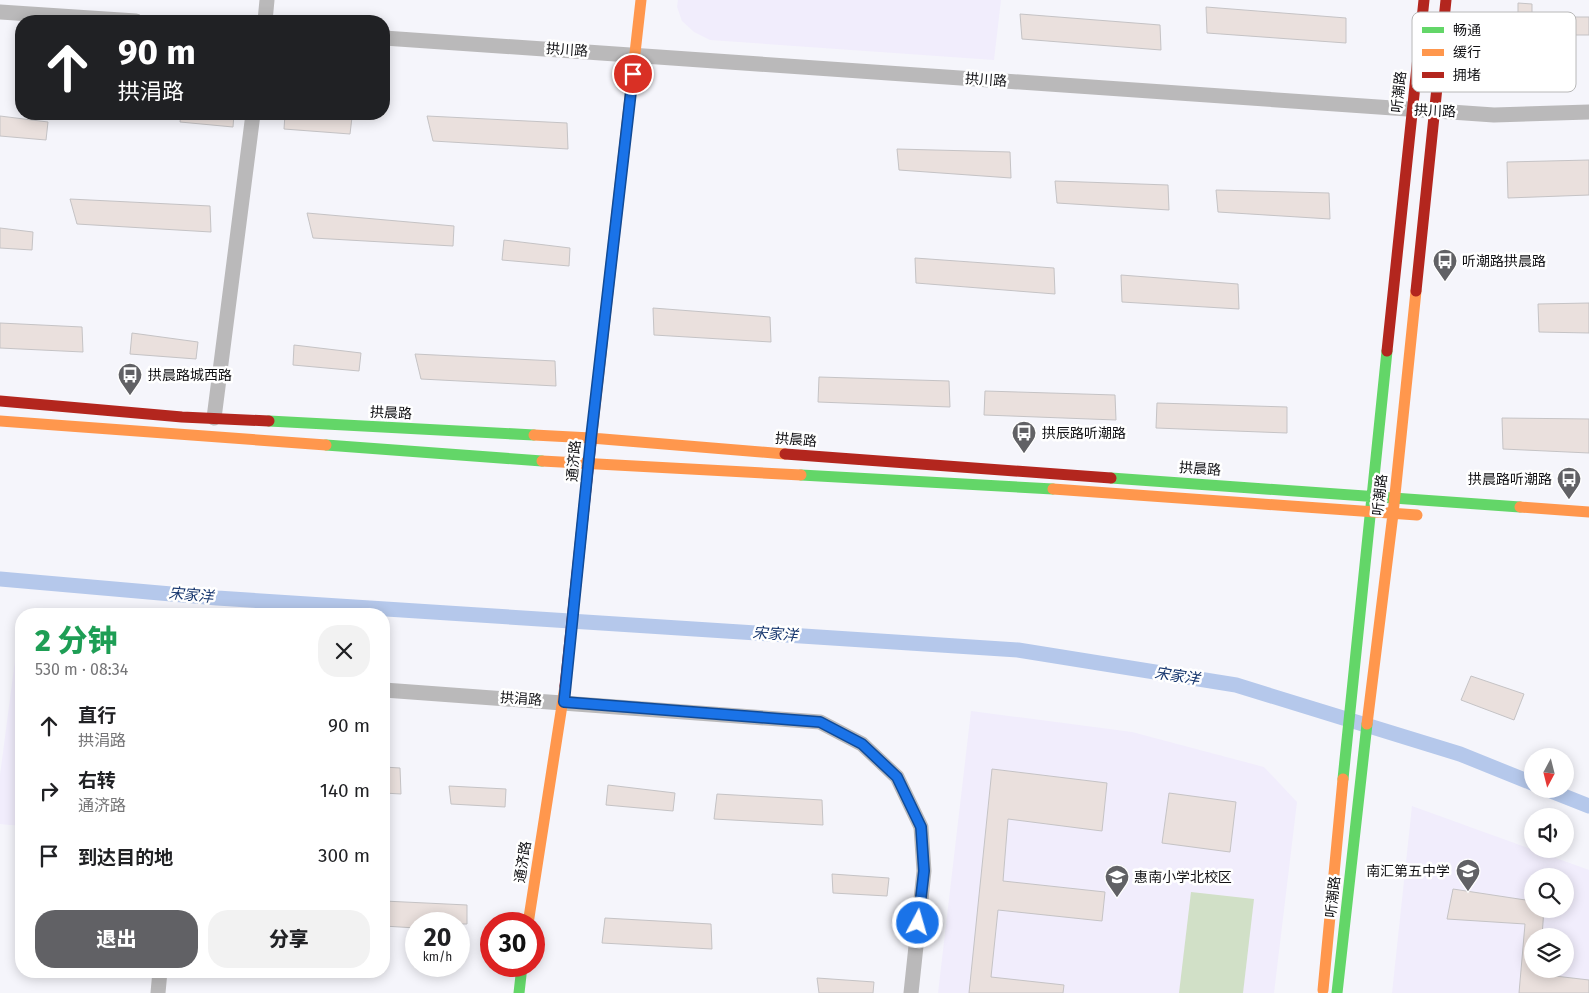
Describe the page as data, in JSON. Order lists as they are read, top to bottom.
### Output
{
  "streets": {
    "main road": ["听潮路", "拱晨路", "通济路"],
    "street": ["拱川路", "拱涓路"]
  },
  "crossings": [
    ["拱川路", "听潮路"],
    ["拱川路", "通济路"],
    ["听潮路", "拱晨路"],
    ["拱晨路", "通济路"],
    ["通济路", "拱涓路"]
  ],
  "water": ["宋家洋"],
  "places": {
    "bus stop": [
      "听潮路拱晨路",
      "拱晨路城西路",
      "拱辰路听潮路",
      "拱晨路听潮路"
    ],
    "school or university": ["南汇第五中学", "惠南小学北校区"]
  },
  "legend": ["畅通", "缓行", "拥堵"],
  "north": "bottom",
  "page": {
    "turn": ["90 m", "拱涓路"],
    "heading": ["2 分钟", "530 m · 08:34"],
    "list": [
      {
        "name": "直行",
        "note": "拱涓路",
        "value": "90 m"
      },
      {
        "name": "右转",
        "note": "通济路",
        "value": "140 m"
      },
      {
        "name": "到达目的地",
        "value": "300 m"
      }
    ],
    "buttons": ["退出", "分享"],
    "speed": "20 km/h",
    "limit": "30"
  }
}
